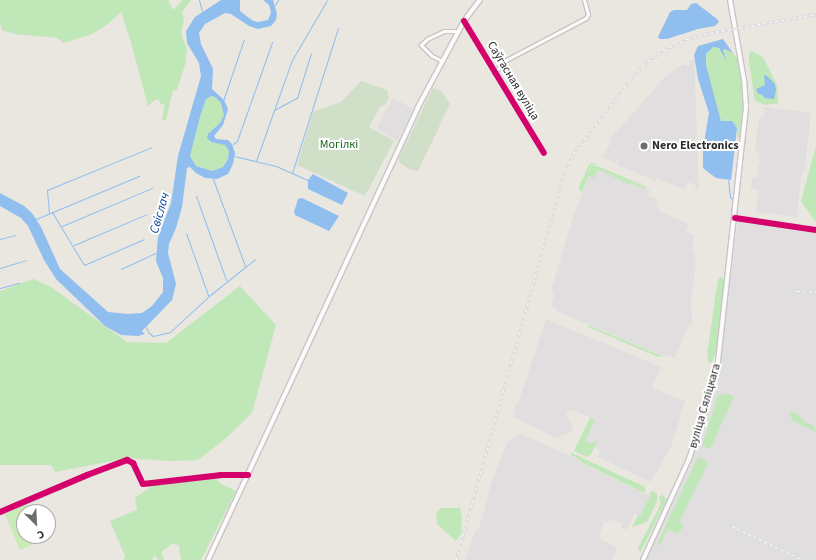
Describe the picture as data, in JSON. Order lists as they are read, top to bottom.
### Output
{
  "streets": {
    "main road": ["вуліца Сяліцкага"],
    "street": ["Саўгасная вуліца"]
  },
  "water": ["Свіслач"],
  "parks": ["Могілкі"],
  "places": ["Nero Electronics"],
  "north": "bottom right"
}
